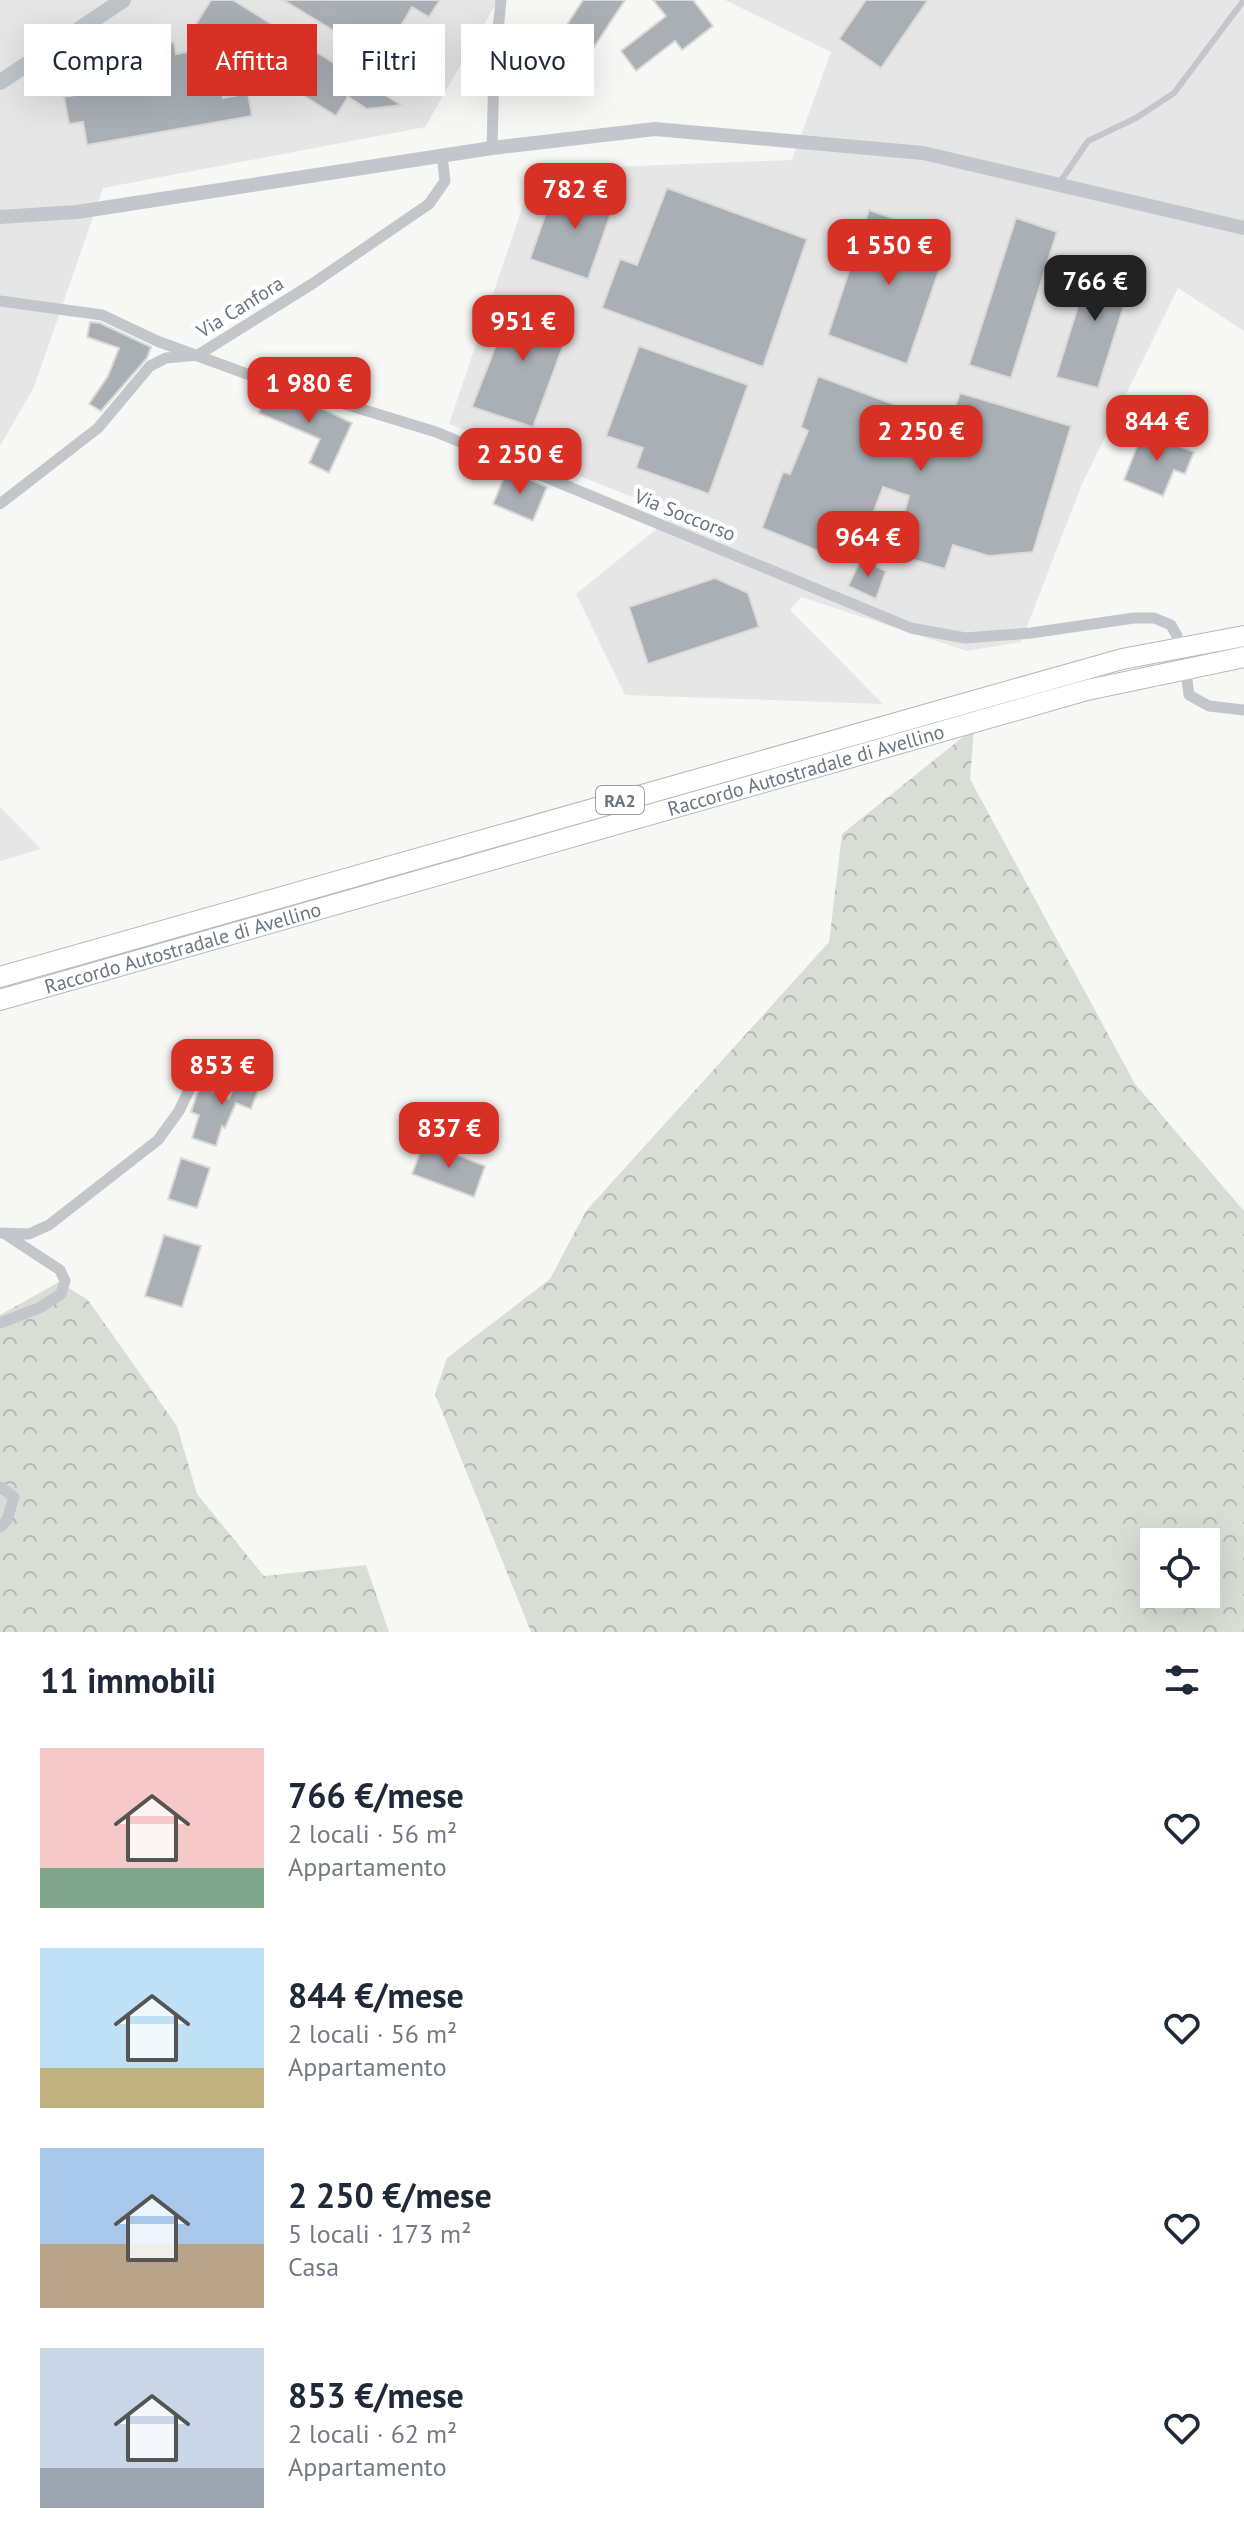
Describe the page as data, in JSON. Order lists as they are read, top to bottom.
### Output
{
  "streets": {
    "highway": ["Raccordo Autostradale di Avellino", "RA2"],
    "street": ["Via Canfora", "Via Soccorso"]
  },
  "crossings": [
    ["Via Canfora", "Via Soccorso"]
  ],
  "page": {
    "chip": [
      "Compra",
      "Affitta",
      "Filtri",
      "Nuovo"
    ],
    "price": [
      "782 €",
      "1 550 €",
      "766 €",
      "951 €",
      "1 980 €",
      "844 €",
      "2 250 €",
      "2 250 €",
      "964 €",
      "853 €",
      "837 €"
    ],
    "heading": "11 immobili",
    "list": [
      {
        "name": "766 €/mese",
        "note": "2 locali · 56 m² · Appartamento"
      },
      {
        "name": "844 €/mese",
        "note": "2 locali · 56 m² · Appartamento"
      },
      {
        "name": "2 250 €/mese",
        "note": "5 locali · 173 m² · Casa"
      },
      {
        "name": "853 €/mese",
        "note": "2 locali · 62 m² · Appartamento"
      }
    ]
  }
}
